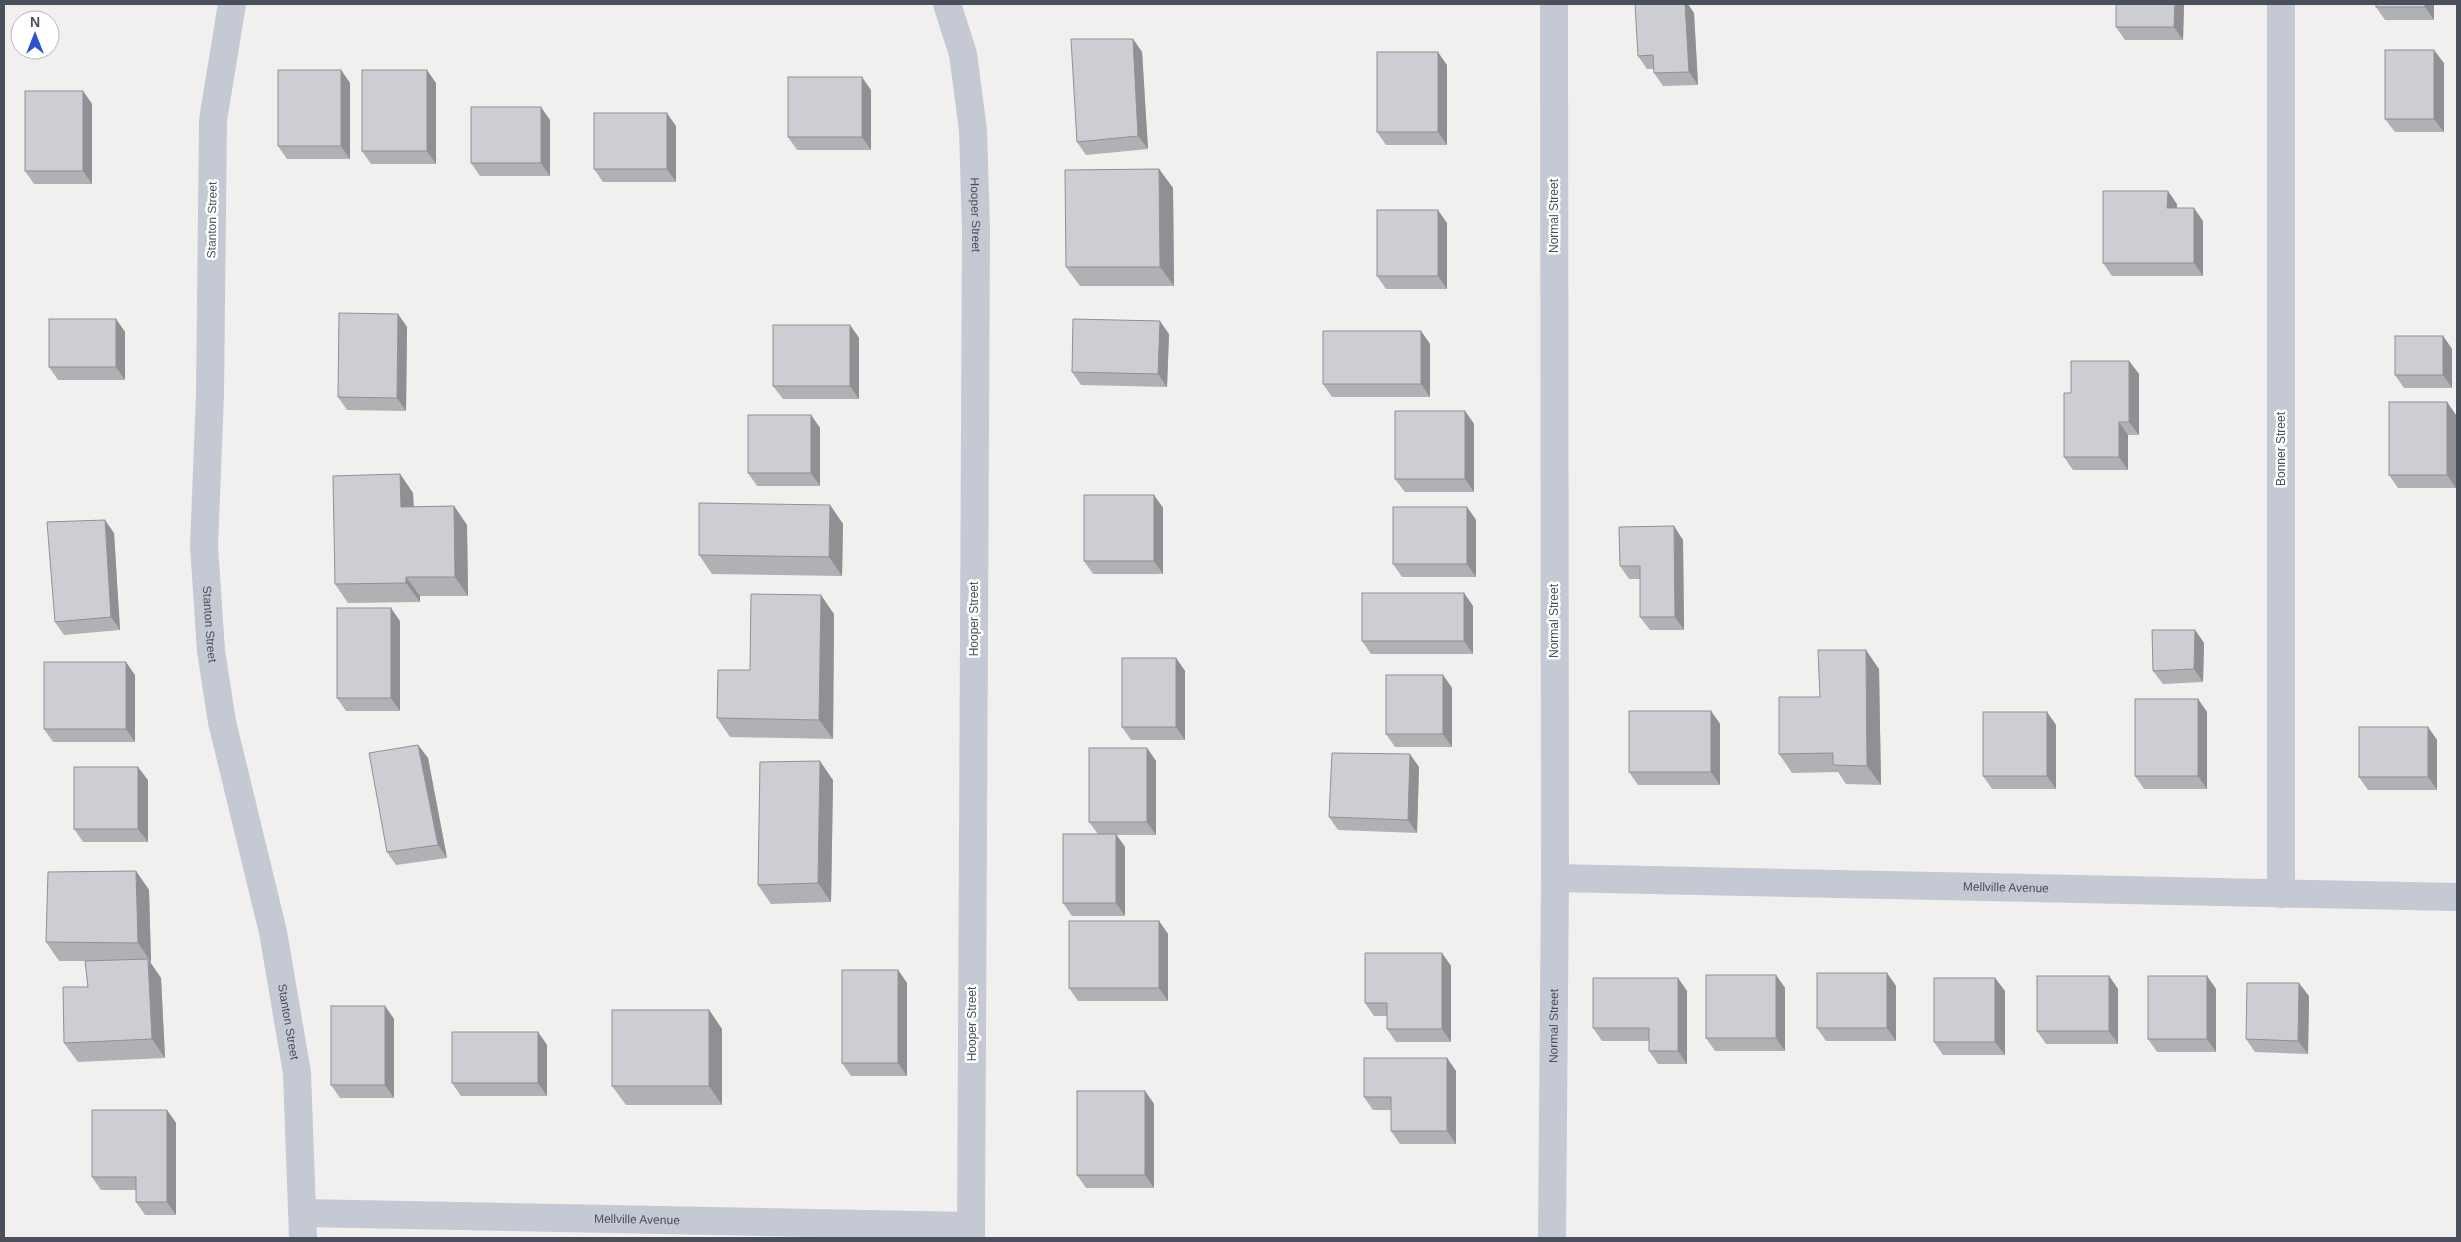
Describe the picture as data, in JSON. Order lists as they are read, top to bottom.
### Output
{
  "streets": {
    "street": [
      "Hooper Street",
      "Normal Street",
      "Stanton Street",
      "Bonner Street",
      "Mellville Avenue"
    ]
  },
  "crossings": [
    ["Hooper Street", "Mellville Avenue"],
    ["Normal Street", "Mellville Avenue"],
    ["Stanton Street", "Mellville Avenue"],
    ["Bonner Street", "Mellville Avenue"]
  ],
  "north": "top"
}
